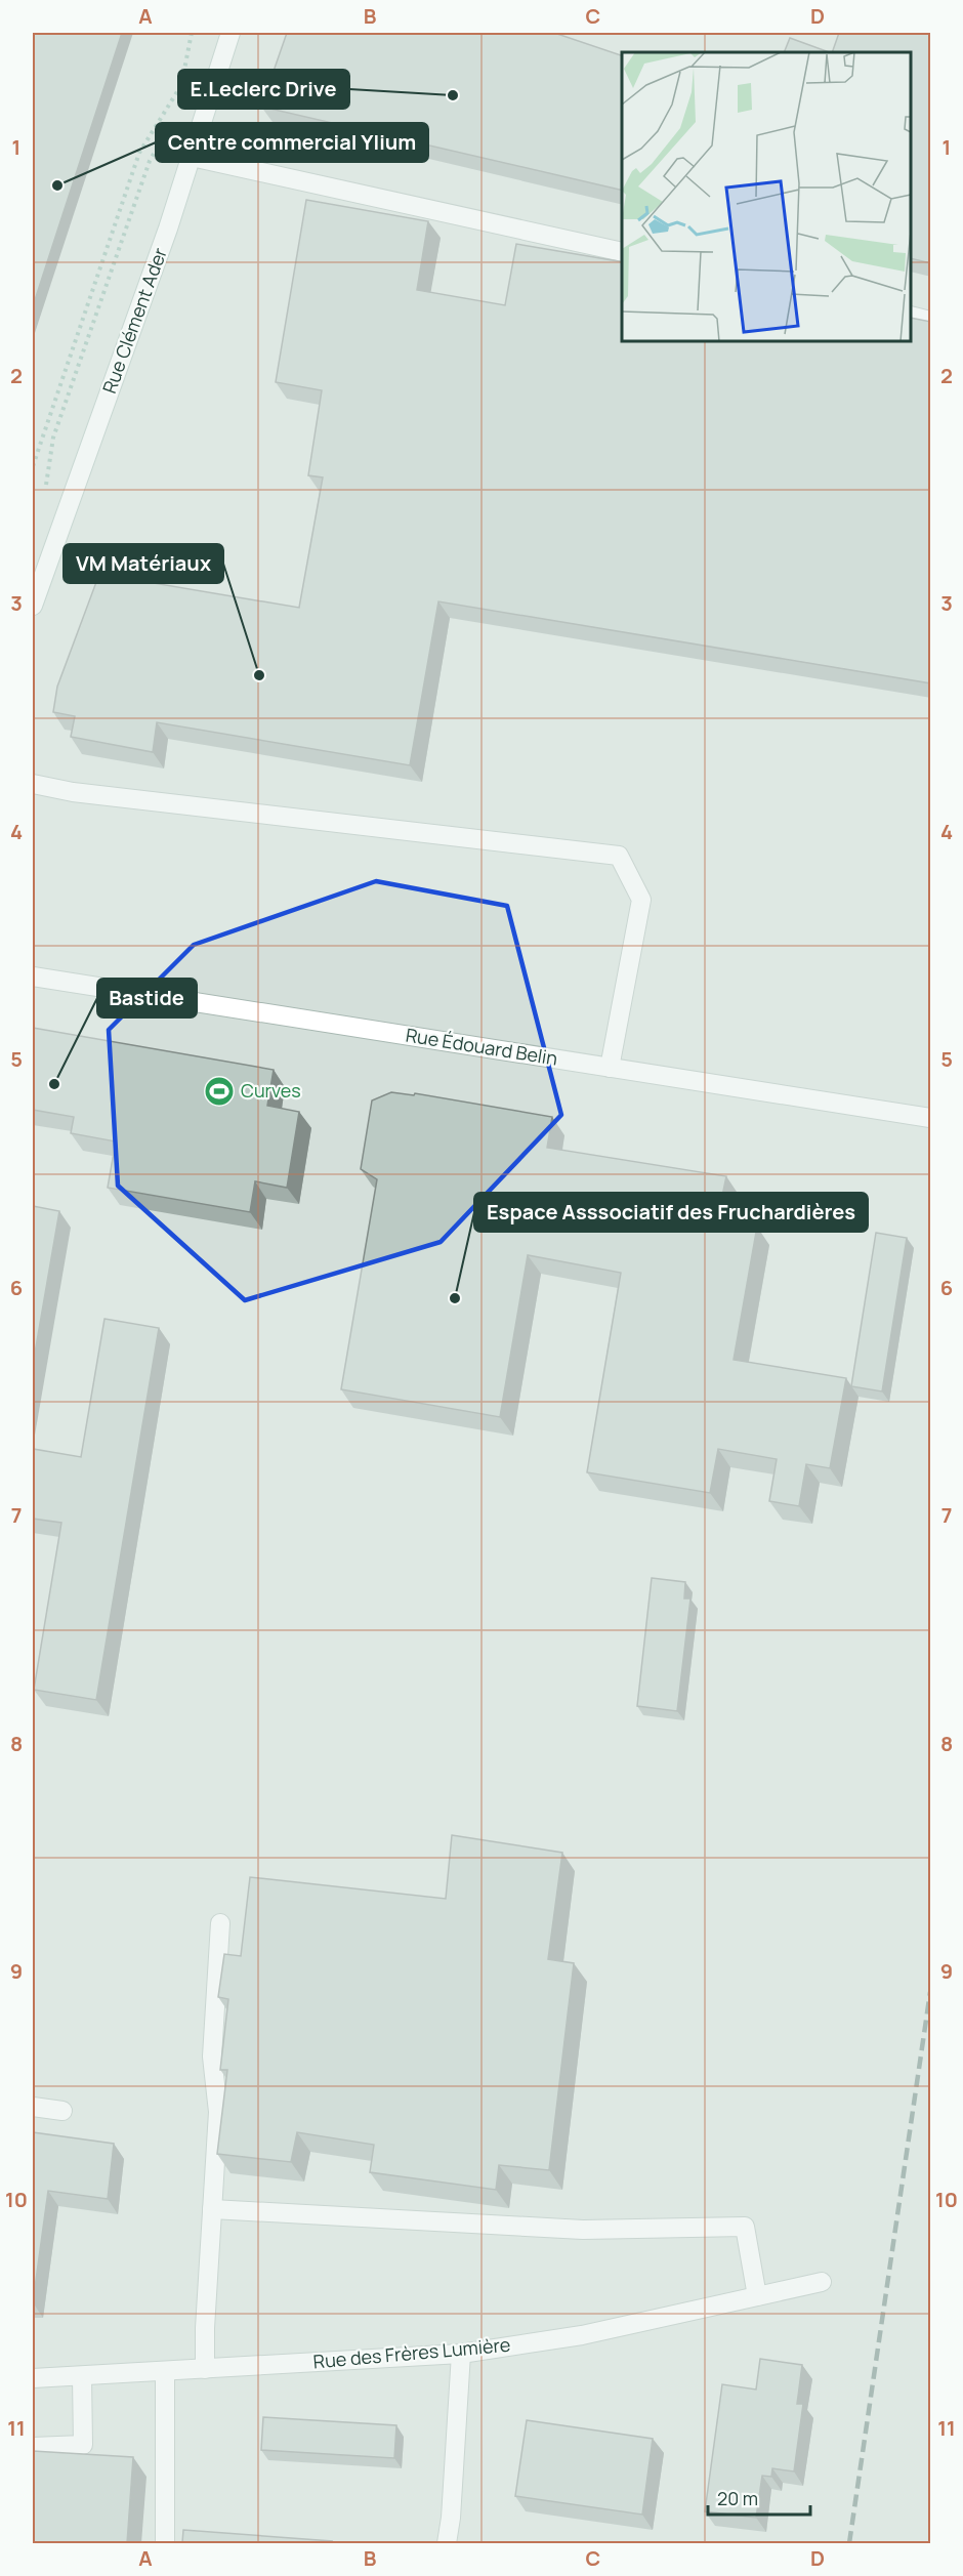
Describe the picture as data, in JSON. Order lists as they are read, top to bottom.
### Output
{
  "streets": {
    "street": ["Rue Clément Ader", "Rue Édouard Belin", "Rue des Frères Lumière"]
  },
  "places": {
    "other": [
      "E.Leclerc Drive",
      "Centre commercial Ylium",
      "VM Matériaux",
      "Bastide",
      "Espace Asssociatif des Fruchardières"
    ],
    "sports": ["Curves"]
  },
  "scale_bar": "20 m",
  "grid": {
    "columns": [
      "A",
      "B",
      "C",
      "D"
    ],
    "rows": [
      "1",
      "2",
      "3",
      "4",
      "5",
      "6",
      "7",
      "8",
      "9",
      "10",
      "11"
    ]
  }
}
